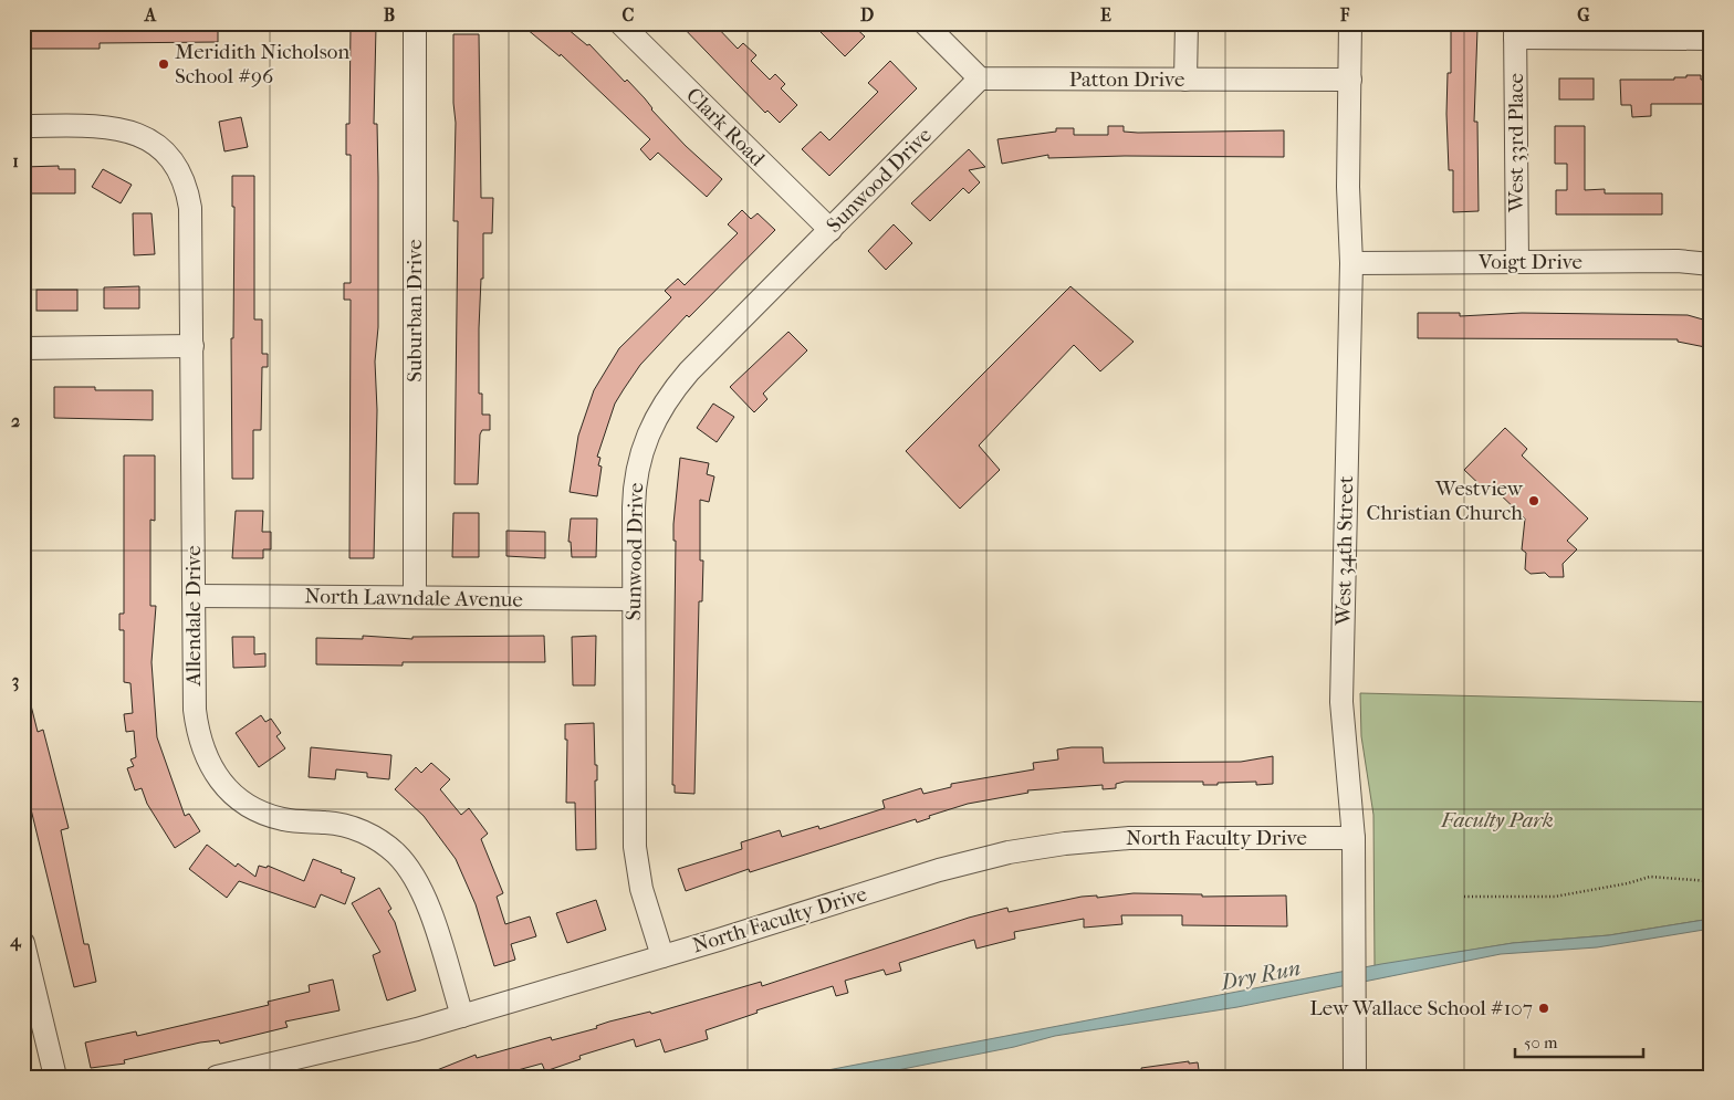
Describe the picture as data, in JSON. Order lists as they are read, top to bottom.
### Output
{
  "streets": {
    "street": [
      "Patton Drive",
      "Clark Road",
      "West 33rd Place",
      "Sunwood Drive",
      "Voigt Drive",
      "Suburban Drive",
      "West 34th Street",
      "North Lawndale Avenue",
      "Allendale Drive",
      "North Faculty Drive"
    ]
  },
  "crossings": [
    ["Patton Drive", "Sunwood Drive"],
    ["Patton Drive", "West 34th Street"],
    ["Clark Road", "Sunwood Drive"],
    ["West 33rd Place", "Voigt Drive"],
    ["Sunwood Drive", "North Lawndale Avenue"],
    ["Sunwood Drive", "North Faculty Drive"],
    ["Voigt Drive", "West 34th Street"],
    ["Suburban Drive", "North Lawndale Avenue"],
    ["West 34th Street", "North Faculty Drive"],
    ["North Lawndale Avenue", "Allendale Drive"],
    ["Allendale Drive", "North Faculty Drive"]
  ],
  "water": ["Dry Run"],
  "parks": ["Faculty Park"],
  "places": ["Meridith Nicholson School #96", "Westview Christian Church", "Lew Wallace School #107"],
  "scale_bar": "50 m",
  "grid": {
    "columns": [
      "A",
      "B",
      "C",
      "D",
      "E",
      "F",
      "G"
    ],
    "rows": [
      "1",
      "2",
      "3",
      "4"
    ]
  }
}
